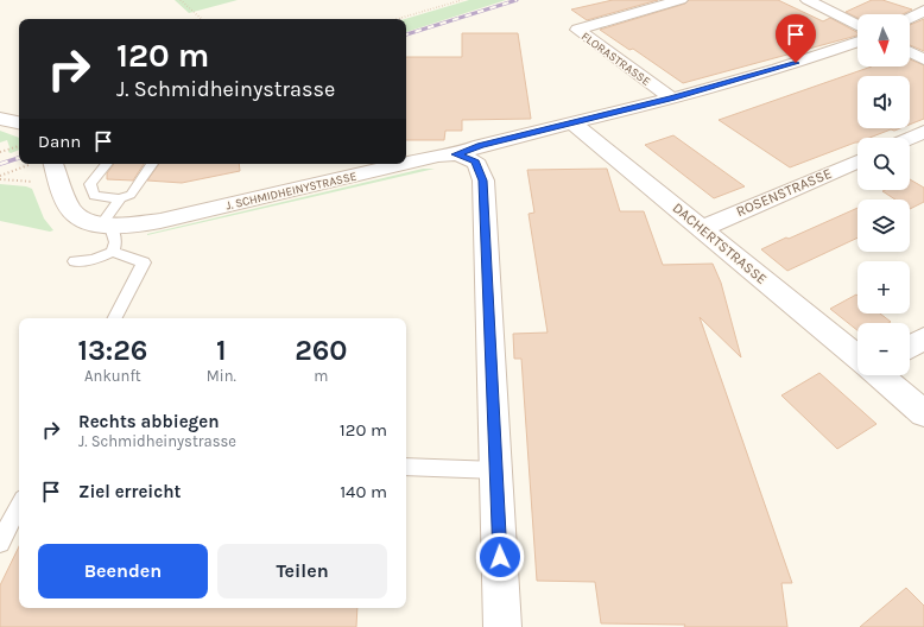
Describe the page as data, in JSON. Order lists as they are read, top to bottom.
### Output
{
  "streets": {
    "street": [
      "FLORASTRASSE",
      "J. SCHMIDHEINYSTRASSE",
      "ROSENSTRASSE",
      "DACHERTSTRASSE"
    ]
  },
  "crossings": [
    ["FLORASTRASSE", "J. SCHMIDHEINYSTRASSE"],
    ["J. SCHMIDHEINYSTRASSE", "DACHERTSTRASSE"],
    ["ROSENSTRASSE", "DACHERTSTRASSE"]
  ],
  "north": "bottom",
  "page": {
    "map_buttons": ["+", "−"],
    "turn": ["120 m", "J. Schmidheinystrasse"],
    "then": "Dann",
    "eta": [
      "13:26",
      "Ankunft",
      "1",
      "Min.",
      "260",
      "m"
    ],
    "list": [
      {
        "name": "Rechts abbiegen",
        "note": "J. Schmidheinystrasse",
        "value": "120 m"
      },
      {
        "name": "Ziel erreicht",
        "value": "140 m"
      }
    ],
    "buttons": ["Beenden", "Teilen"]
  }
}
